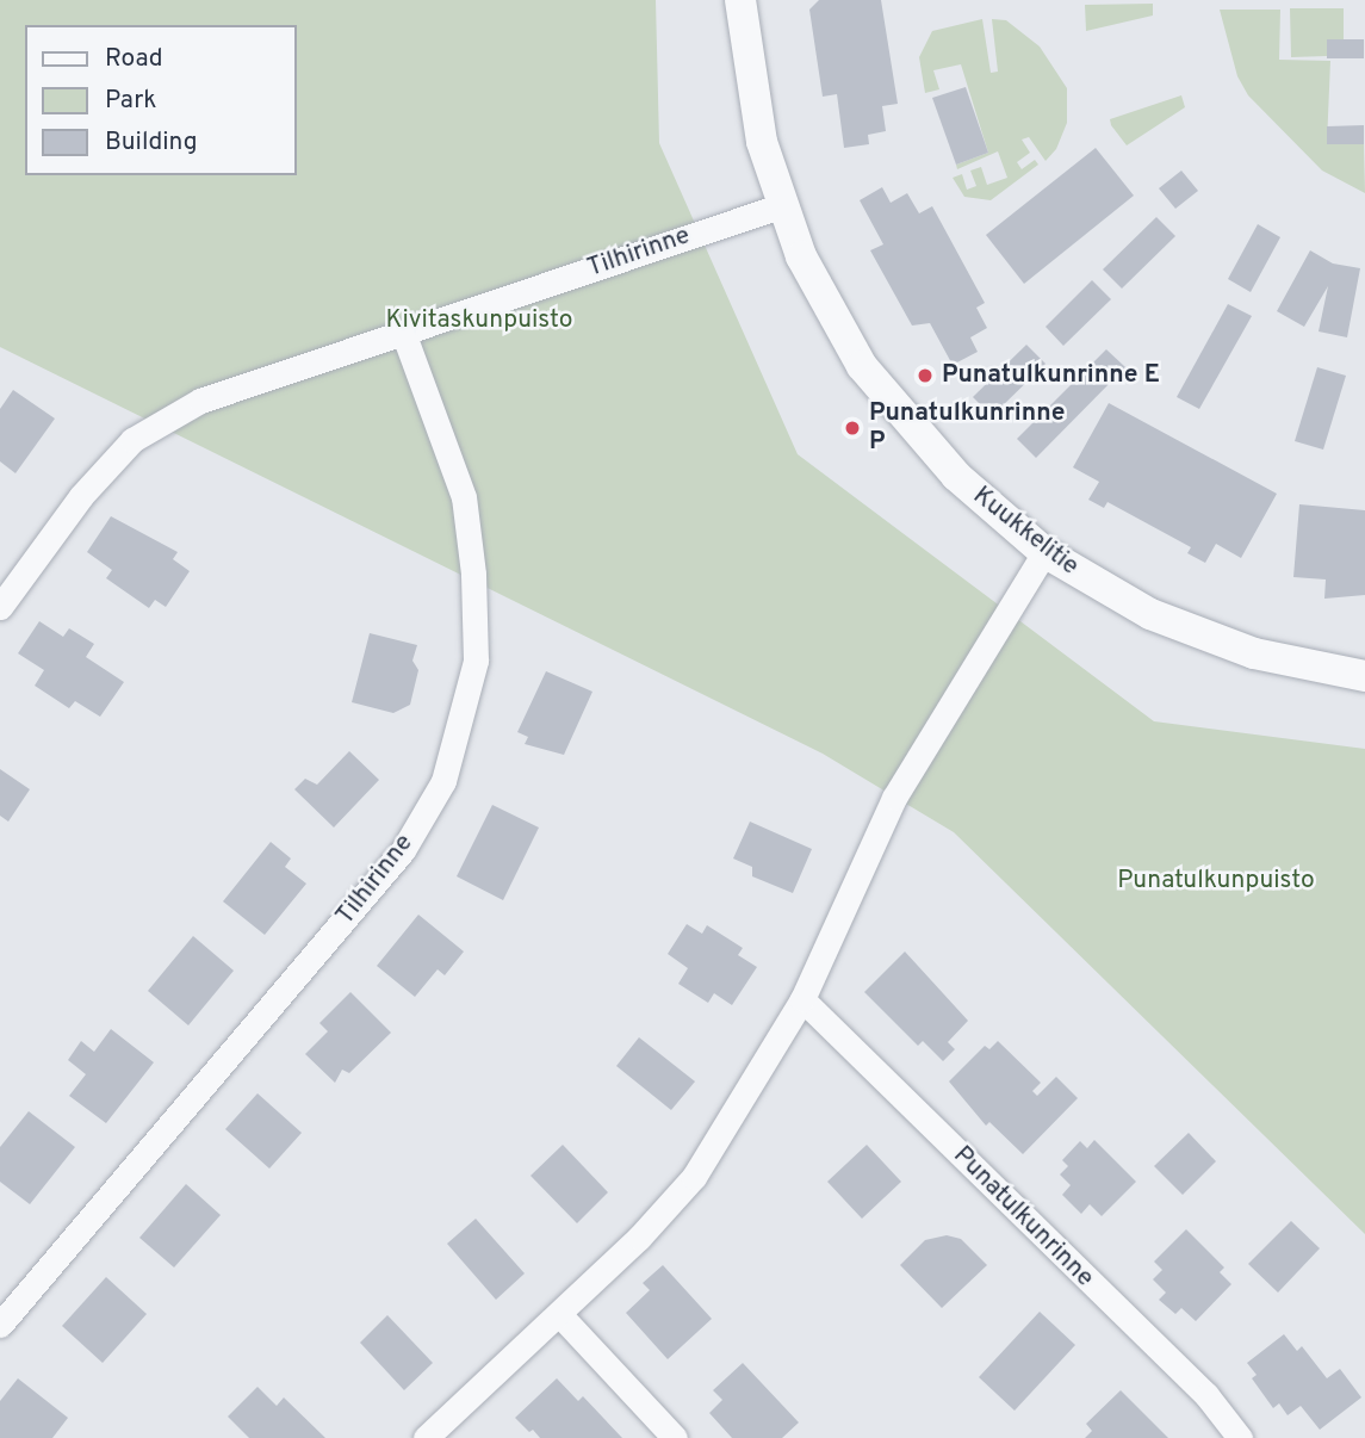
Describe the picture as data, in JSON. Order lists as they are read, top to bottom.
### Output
{
  "streets": {
    "street": ["Tilhirinne", "Kuukkelitie", "Punatulkunrinne"]
  },
  "crossings": [
    ["Tilhirinne", "Kuukkelitie"]
  ],
  "parks": ["Kivitaskunpuisto", "Punatulkunpuisto"],
  "places": ["Punatulkunrinne E", "Punatulkunrinne P"],
  "legend": ["Road", "Park", "Building"]
}
